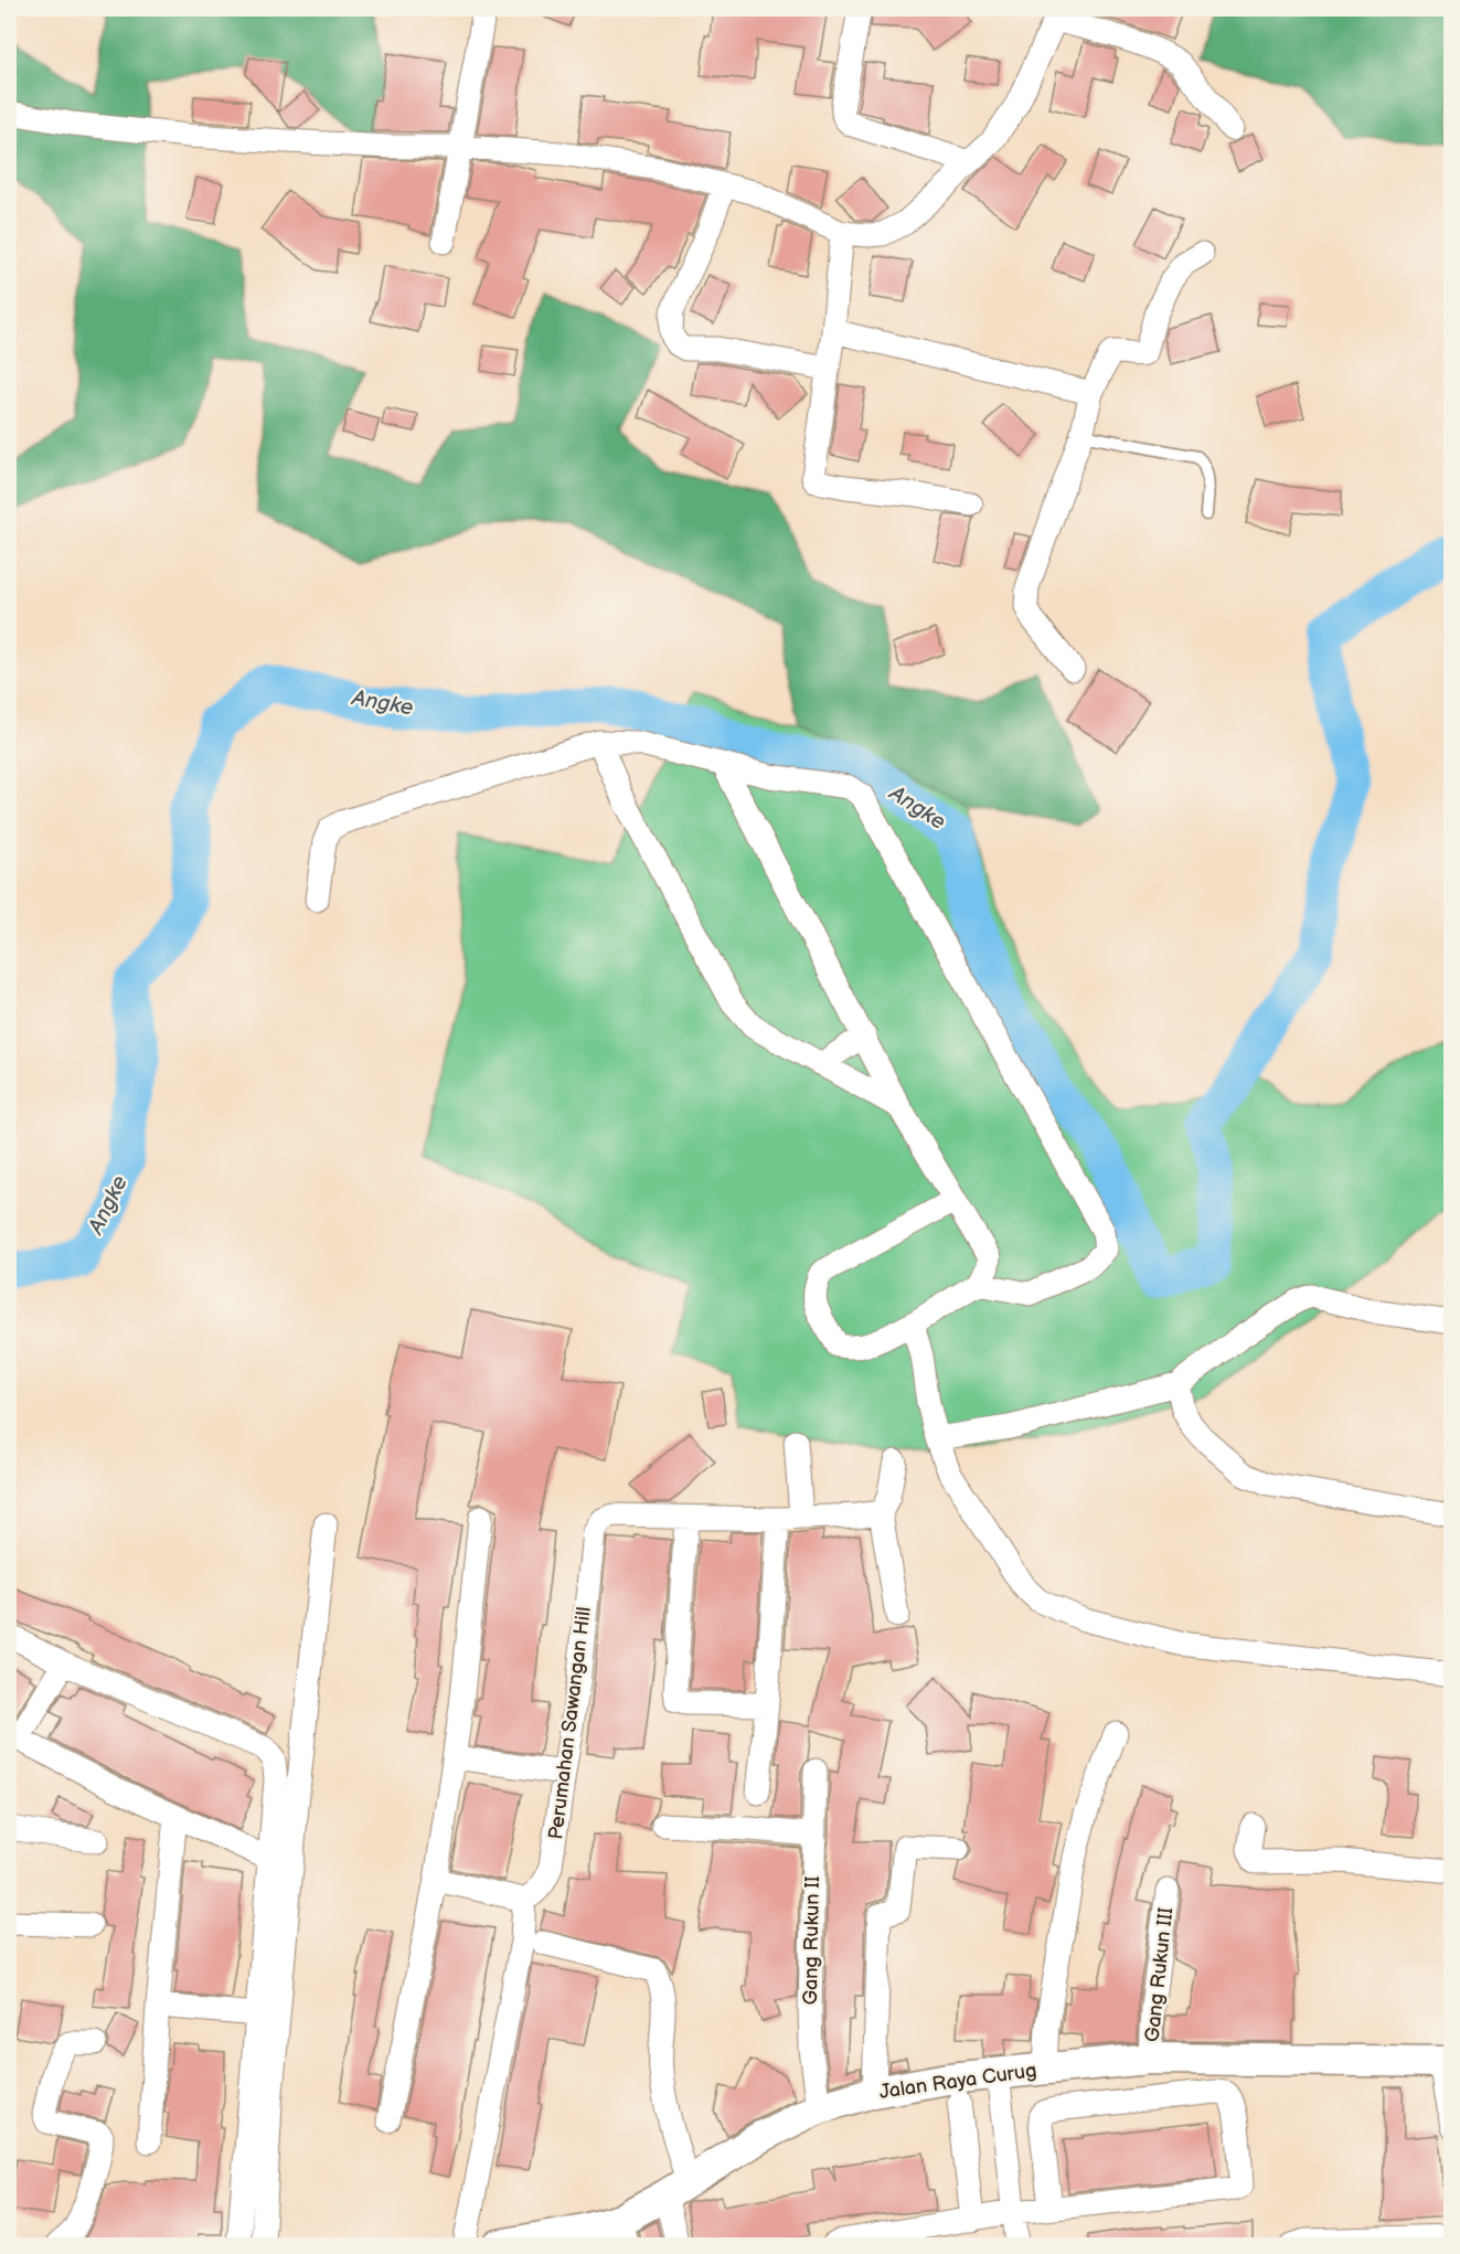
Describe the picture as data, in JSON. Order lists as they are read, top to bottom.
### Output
{
  "streets": {
    "main road": ["Jalan Raya Curug"],
    "street": ["Perumahan Sawangan Hill", "Gang Rukun II", "Gang Rukun III"]
  },
  "crossings": [
    ["Gang Rukun II", "Jalan Raya Curug"],
    ["Gang Rukun III", "Jalan Raya Curug"]
  ],
  "water": ["Angke"]
}
